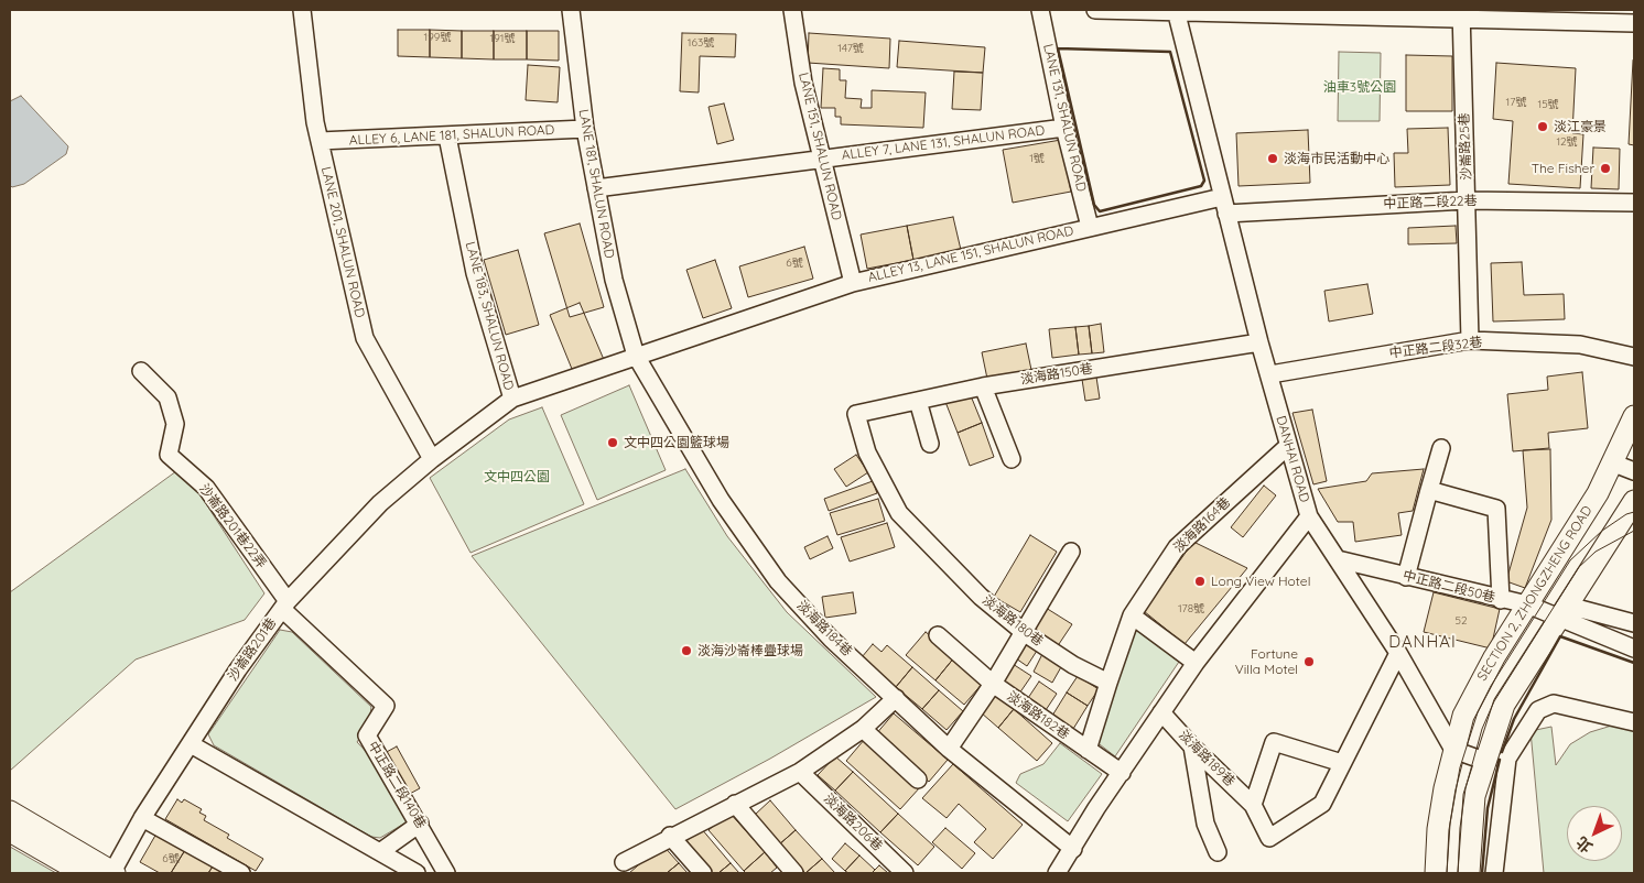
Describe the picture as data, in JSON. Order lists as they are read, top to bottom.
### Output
{
  "streets": {
    "main road": ["SECTION 2, ZHONGZHENG ROAD"],
    "street": [
      "LANE 131, SHALUN ROAD",
      "ALLEY 6, LANE 181, SHALUN ROAD",
      "ALLEY 7, LANE 131, SHALUN ROAD",
      "LANE 151, SHALUN ROAD",
      "沙崙路25巷",
      "LANE 181, SHALUN ROAD",
      "中正路二段22巷",
      "LANE 201, SHALUN ROAD",
      "ALLEY 13, LANE 151, SHALUN ROAD",
      "LANE 183, SHALUN ROAD",
      "中正路二段32巷",
      "淡海路150巷",
      "DANHAI ROAD",
      "淡海路164巷",
      "沙崙路201巷22弄",
      "中正路二段50巷",
      "淡海路180巷",
      "淡海路184巷",
      "沙崙路201巷",
      "淡海路182巷",
      "淡海路189巷",
      "中正路二段140巷",
      "淡海路206巷"
    ]
  },
  "crossings": [
    ["LANE 131, SHALUN ROAD", "ALLEY 7, LANE 131, SHALUN ROAD"],
    ["LANE 131, SHALUN ROAD", "ALLEY 13, LANE 151, SHALUN ROAD"],
    ["ALLEY 6, LANE 181, SHALUN ROAD", "LANE 181, SHALUN ROAD"],
    ["ALLEY 6, LANE 181, SHALUN ROAD", "LANE 201, SHALUN ROAD"],
    ["ALLEY 6, LANE 181, SHALUN ROAD", "LANE 183, SHALUN ROAD"],
    ["ALLEY 7, LANE 131, SHALUN ROAD", "LANE 151, SHALUN ROAD"],
    ["ALLEY 7, LANE 131, SHALUN ROAD", "LANE 181, SHALUN ROAD"],
    ["LANE 151, SHALUN ROAD", "ALLEY 13, LANE 151, SHALUN ROAD"],
    ["沙崙路25巷", "中正路二段22巷"],
    ["沙崙路25巷", "中正路二段32巷"],
    ["LANE 181, SHALUN ROAD", "淡海路184巷"],
    ["中正路二段22巷", "DANHAI ROAD"],
    ["LANE 201, SHALUN ROAD", "沙崙路201巷"],
    ["ALLEY 13, LANE 151, SHALUN ROAD", "DANHAI ROAD"],
    ["中正路二段32巷", "DANHAI ROAD"],
    ["淡海路150巷", "DANHAI ROAD"],
    ["淡海路150巷", "淡海路180巷"],
    ["DANHAI ROAD", "淡海路164巷"],
    ["DANHAI ROAD", "淡海路184巷"],
    ["DANHAI ROAD", "淡海路182巷"],
    ["DANHAI ROAD", "淡海路189巷"],
    ["沙崙路201巷22弄", "沙崙路201巷"],
    ["沙崙路201巷22弄", "中正路二段140巷"],
    ["中正路二段50巷", "SECTION 2, ZHONGZHENG ROAD"],
    ["淡海路184巷", "淡海路182巷"],
    ["沙崙路201巷", "中正路二段140巷"]
  ],
  "districts": ["DANHAI"],
  "parks": ["油車3號公園", "文中四公園"],
  "places": [
    "淡江豪景",
    "淡海市民活動中心",
    "The Fisher",
    "文中四公園籃球場",
    "Long View Hotel",
    "淡海沙崙棒疊球場",
    "Fortune Villa Motel"
  ],
  "house_numbers": [
    "199號",
    "191號",
    "163號",
    "147號",
    "17號",
    "15號",
    "12號",
    "1號",
    "6號",
    "178號",
    "52",
    "6號"
  ],
  "north": "bottom left"
}
